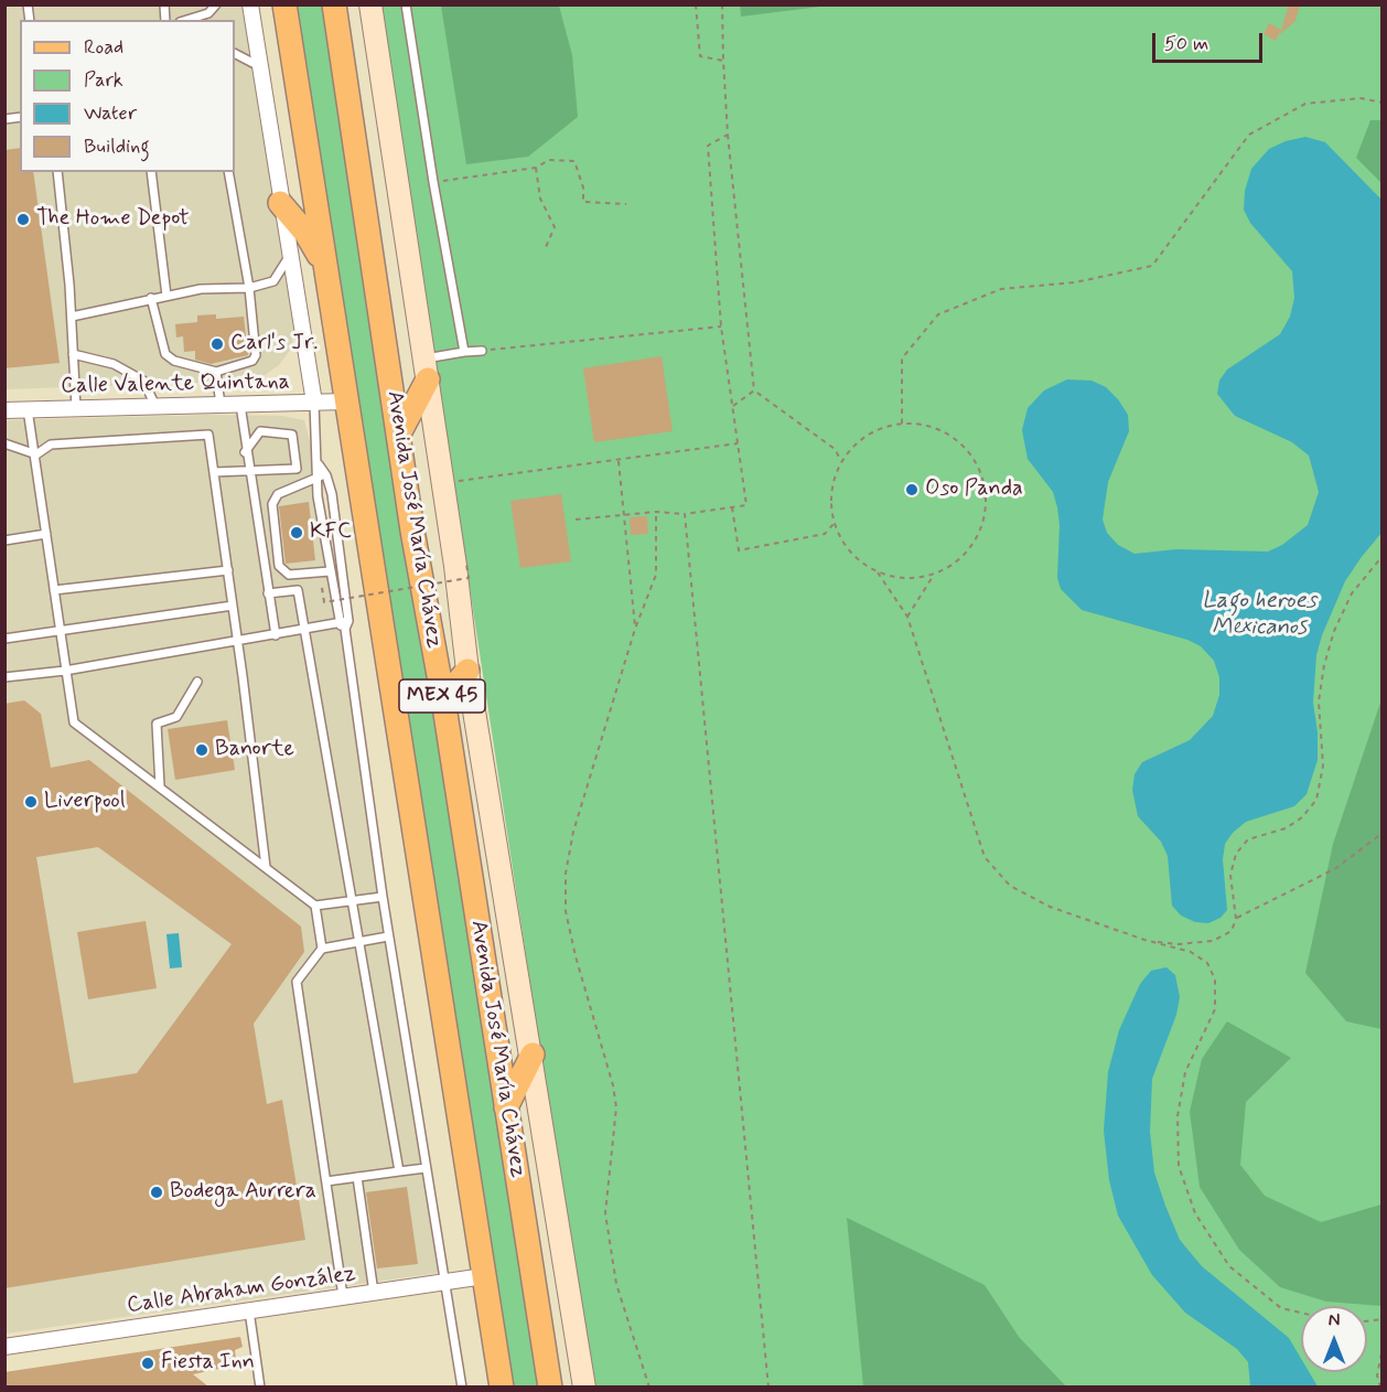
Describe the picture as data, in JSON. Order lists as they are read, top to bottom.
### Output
{
  "streets": {
    "main road": ["Avenida José María Chávez", "MEX 45"],
    "street": ["Calle Valente Quintana", "Calle Abraham González"]
  },
  "crossings": [
    ["Calle Valente Quintana", "MEX 45"],
    ["MEX 45", "Calle Abraham González"]
  ],
  "water": ["Lago heroes Mexicanos"],
  "places": [
    "The Home Depot",
    "Carl's Jr.",
    "Oso Panda",
    "KFC",
    "Banorte",
    "Liverpool",
    "Bodega Aurrera",
    "Fiesta Inn"
  ],
  "legend": [
    "Road",
    "Park",
    "Water",
    "Building"
  ],
  "scale_bar": "50 m",
  "north": "top"
}
